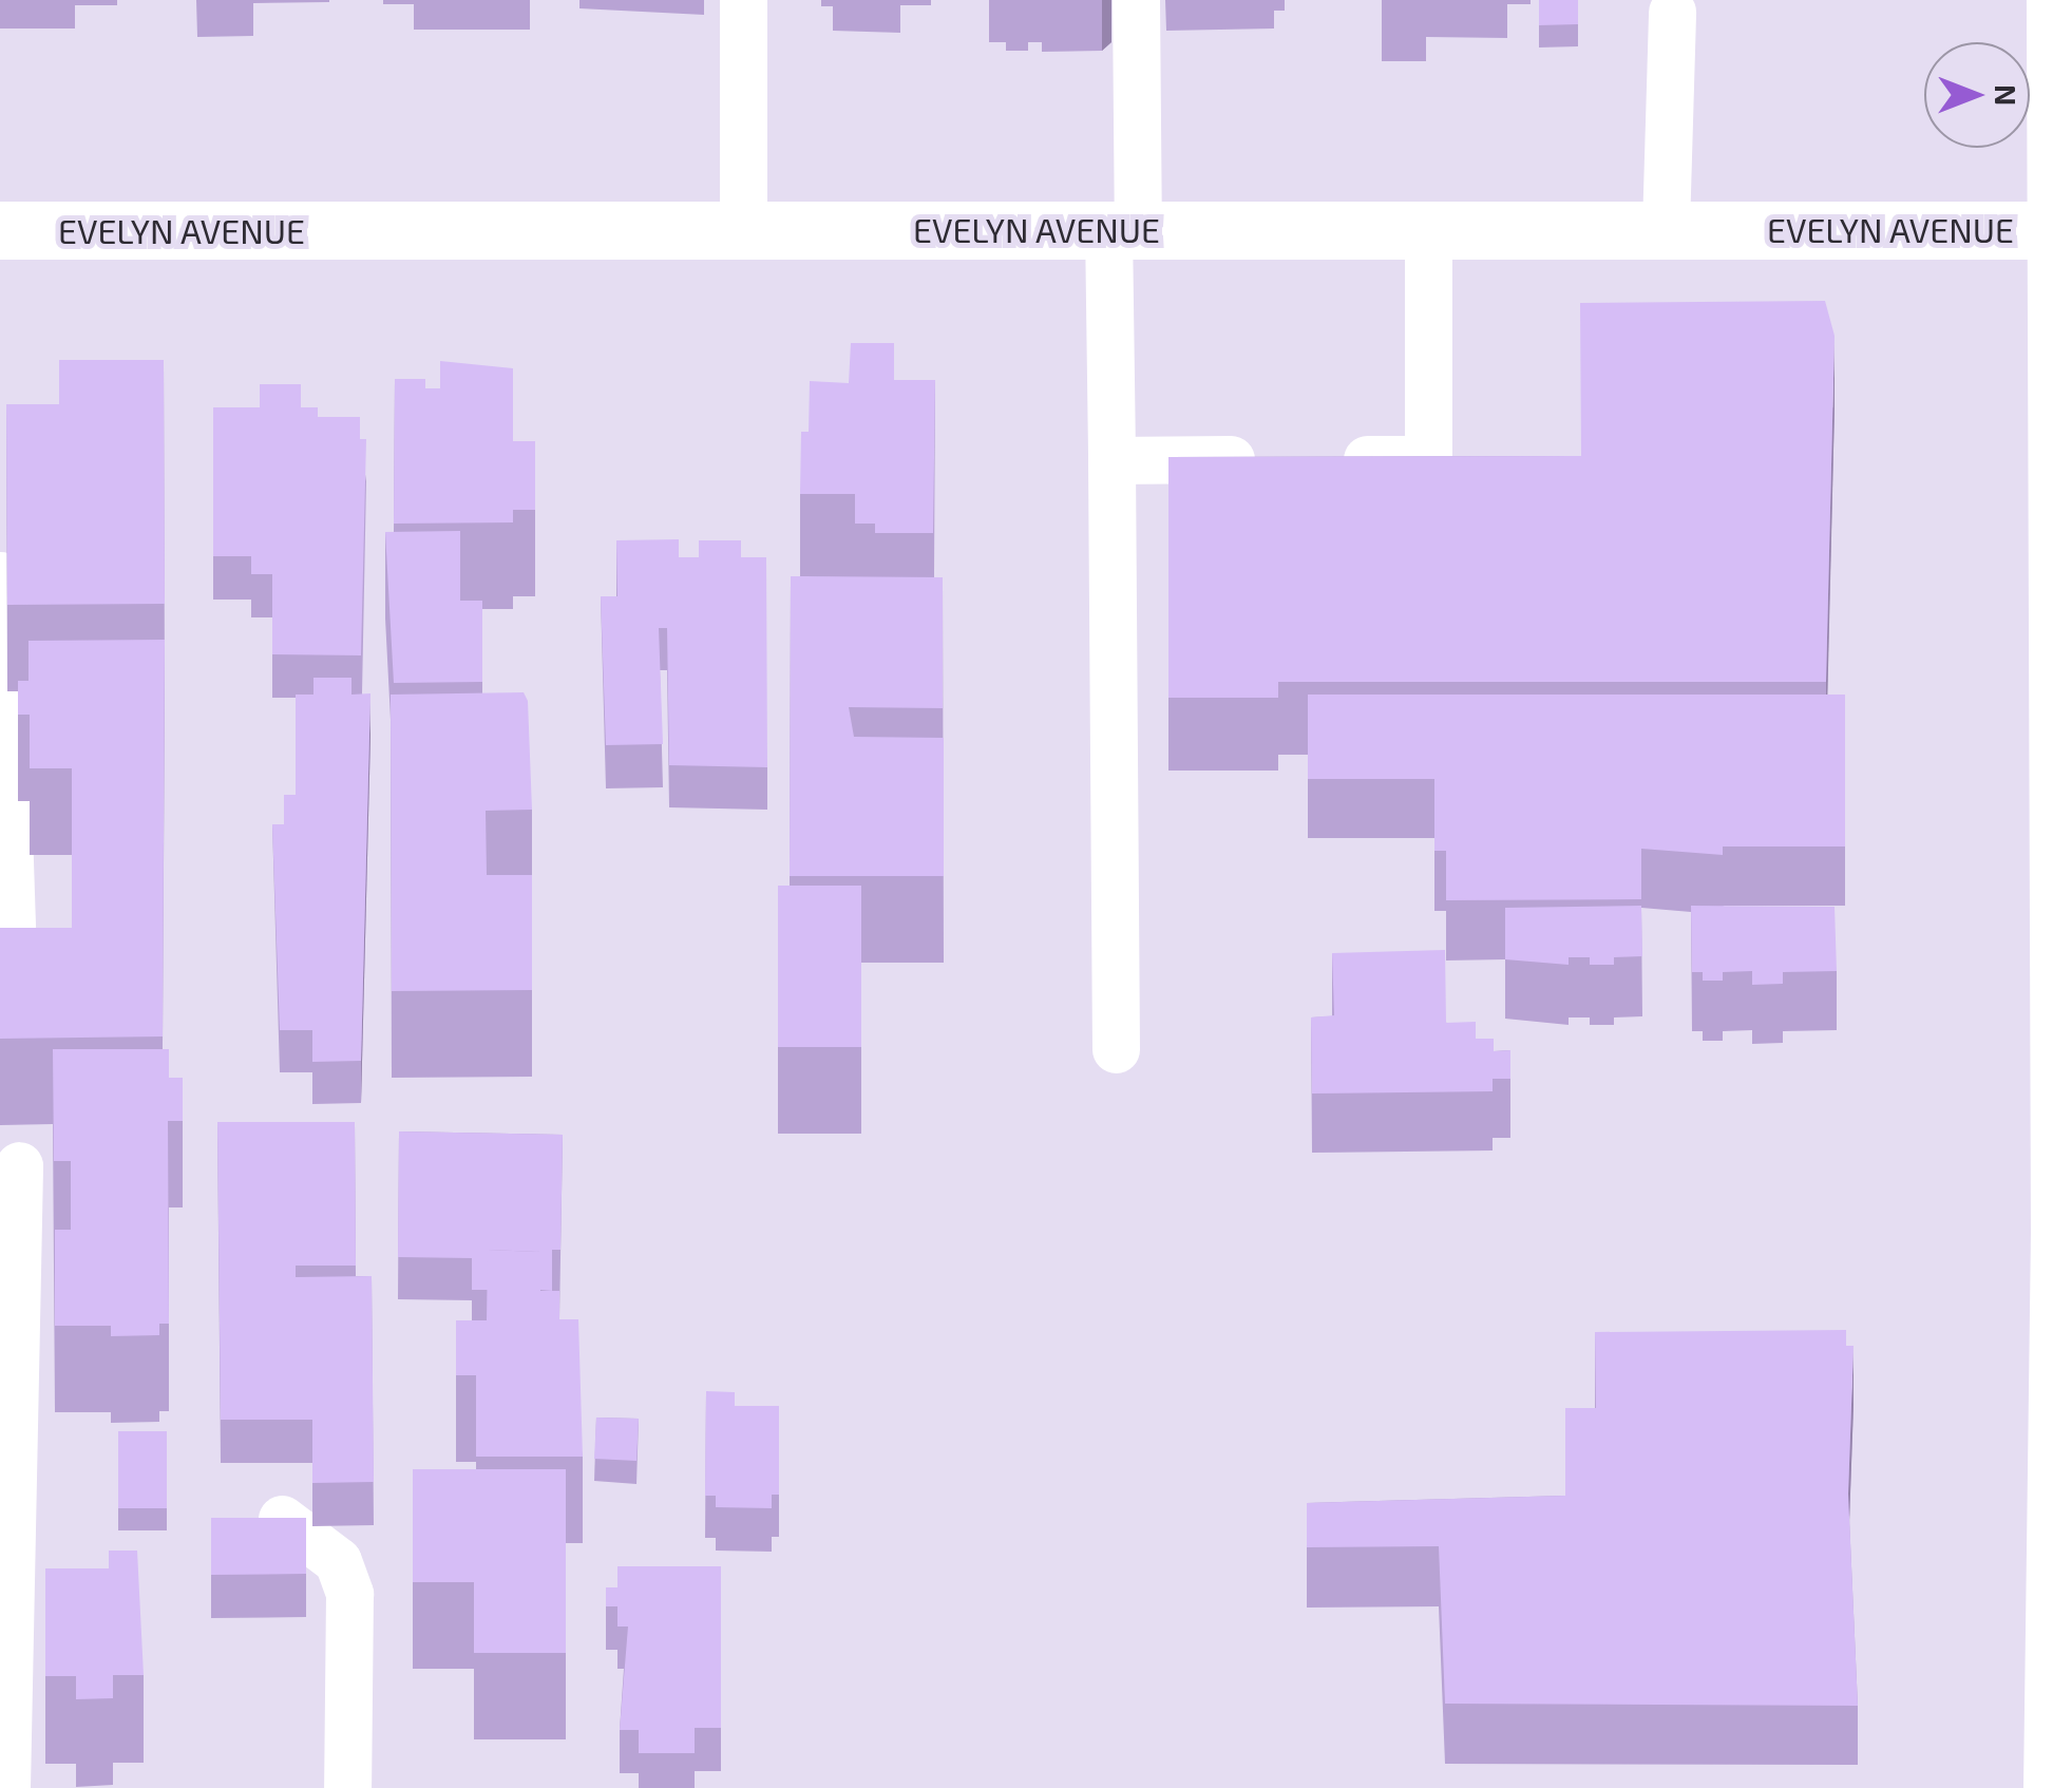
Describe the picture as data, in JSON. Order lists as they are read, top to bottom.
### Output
{
  "streets": {
    "street": ["EVELYN AVENUE"]
  },
  "north": "right"
}
